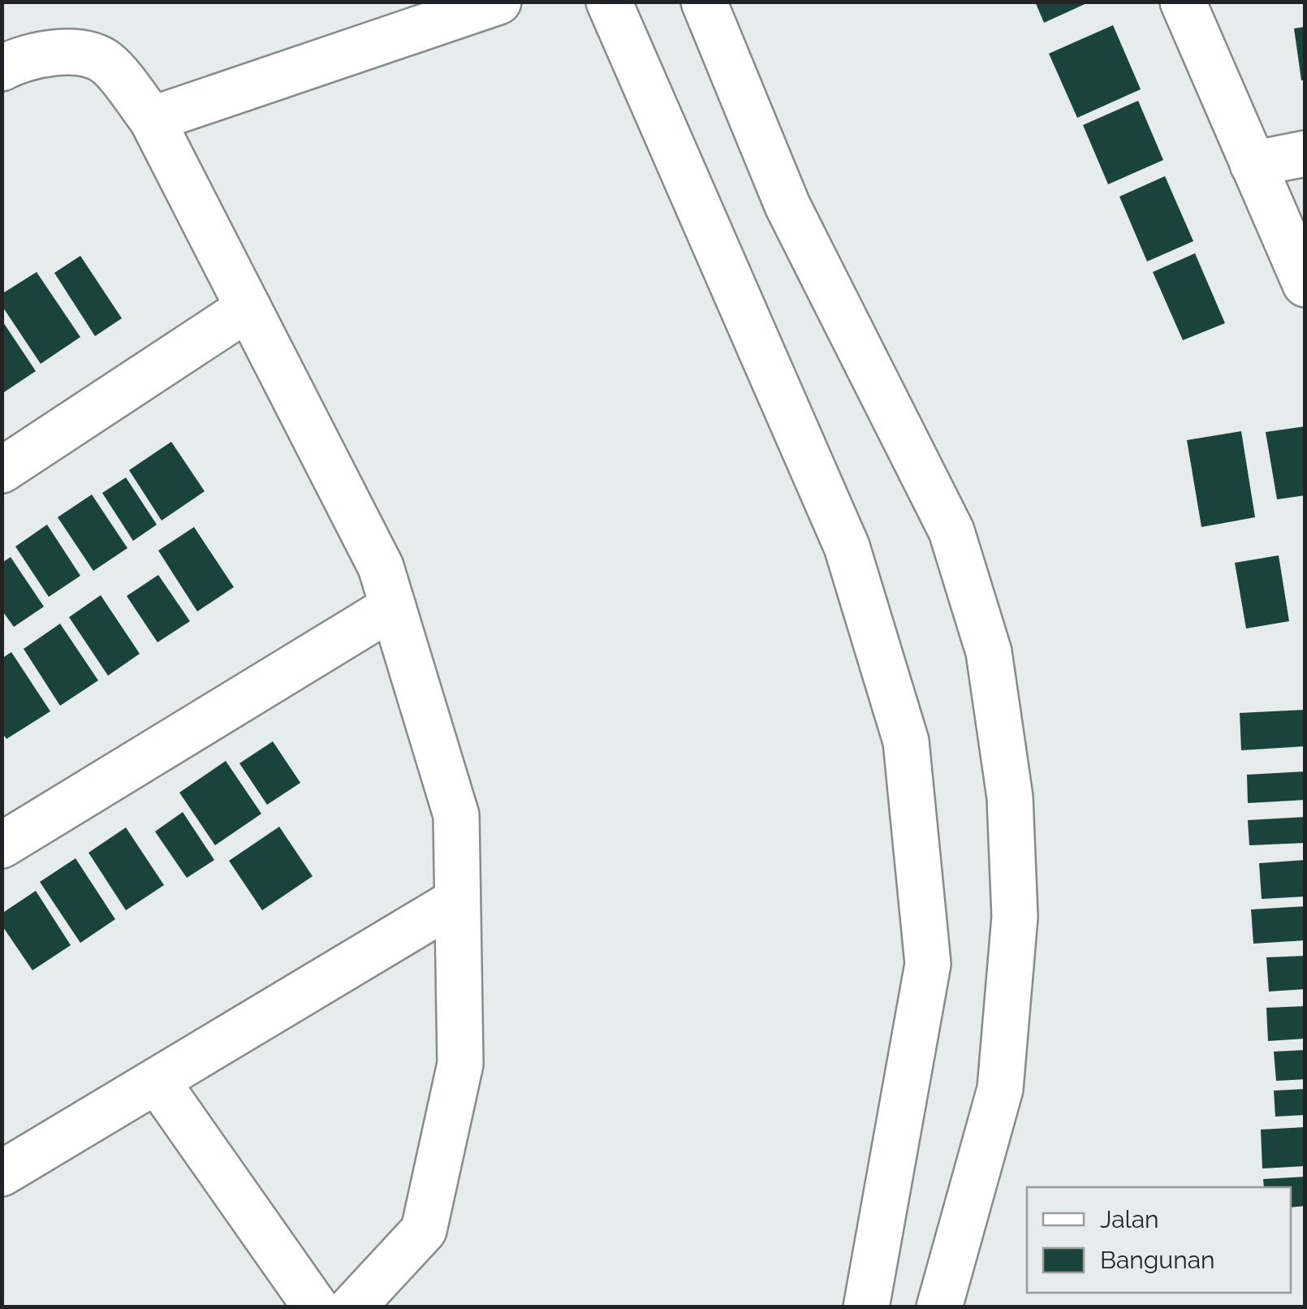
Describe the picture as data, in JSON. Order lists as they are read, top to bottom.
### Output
{
  "legend": ["Jalan", "Bangunan"]
}
